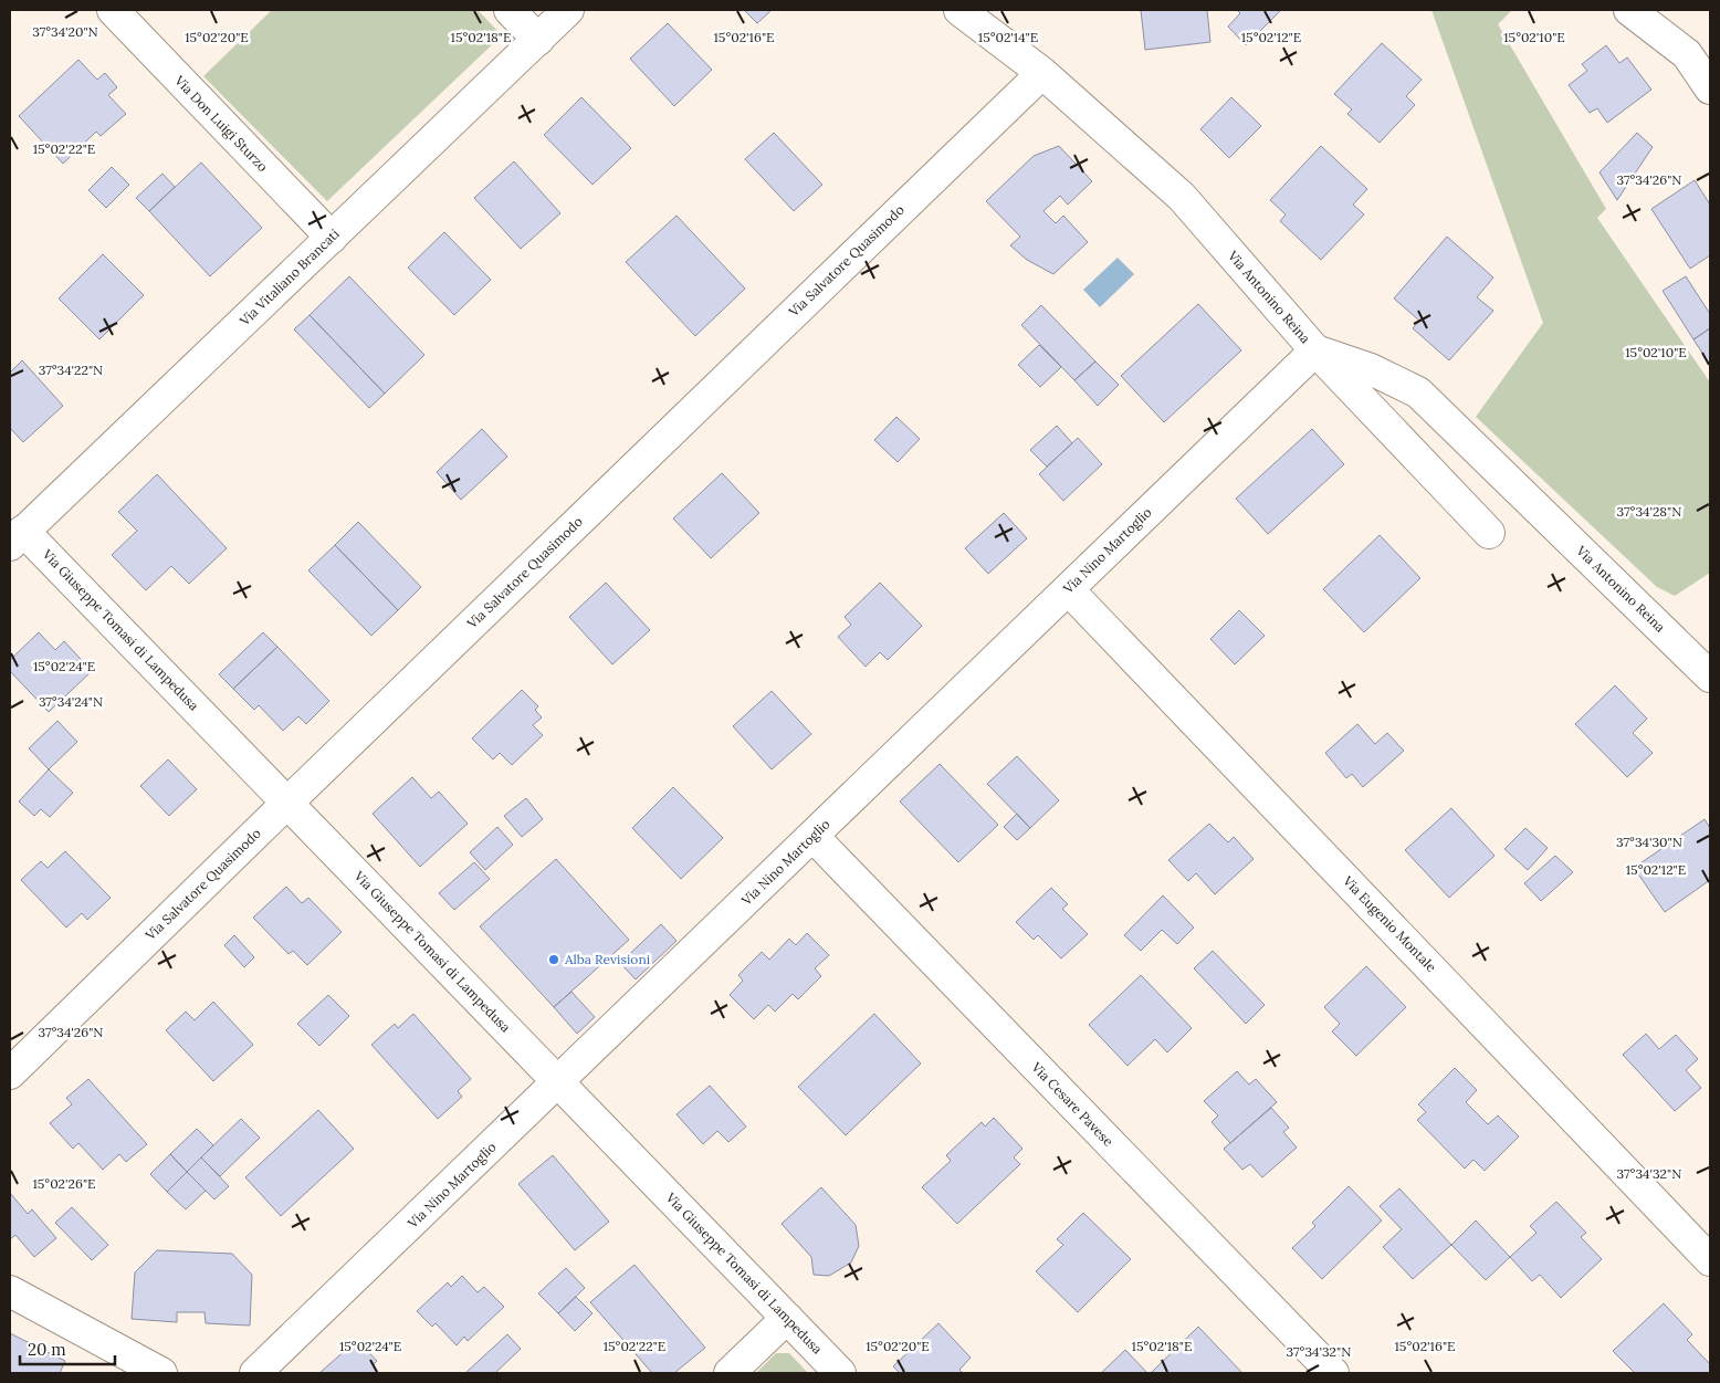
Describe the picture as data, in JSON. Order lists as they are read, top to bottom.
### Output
{
  "streets": {
    "street": [
      "Via Don Luigi Sturzo",
      "Via Salvatore Quasimodo",
      "Via Vitaliano Brancati",
      "Via Antonino Reina",
      "Via Nino Martoglio",
      "Via Giuseppe Tomasi di Lampedusa",
      "Via Eugenio Montale",
      "Via Cesare Pavese"
    ]
  },
  "crossings": [
    ["Via Don Luigi Sturzo", "Via Vitaliano Brancati"],
    ["Via Salvatore Quasimodo", "Via Antonino Reina"],
    ["Via Salvatore Quasimodo", "Via Giuseppe Tomasi di Lampedusa"],
    ["Via Vitaliano Brancati", "Via Giuseppe Tomasi di Lampedusa"],
    ["Via Antonino Reina", "Via Nino Martoglio"],
    ["Via Nino Martoglio", "Via Giuseppe Tomasi di Lampedusa"],
    ["Via Nino Martoglio", "Via Eugenio Montale"],
    ["Via Nino Martoglio", "Via Cesare Pavese"]
  ],
  "places": ["Alba Revisioni"],
  "scale_bar": "20 m",
  "coordinates": [
    "37°34'20\"N",
    "15°02'20\"E",
    "15°02'18\"E",
    "15°02'16\"E",
    "15°02'14\"E",
    "15°02'12\"E",
    "15°02'10\"E",
    "15°02'22\"E",
    "37°34'26\"N",
    "37°34'22\"N",
    "37°34'28\"N",
    "15°02'24\"E",
    "37°34'24\"N",
    "37°34'30\"N",
    "37°34'32\"N",
    "15°02'26\"E"
  ]
}
